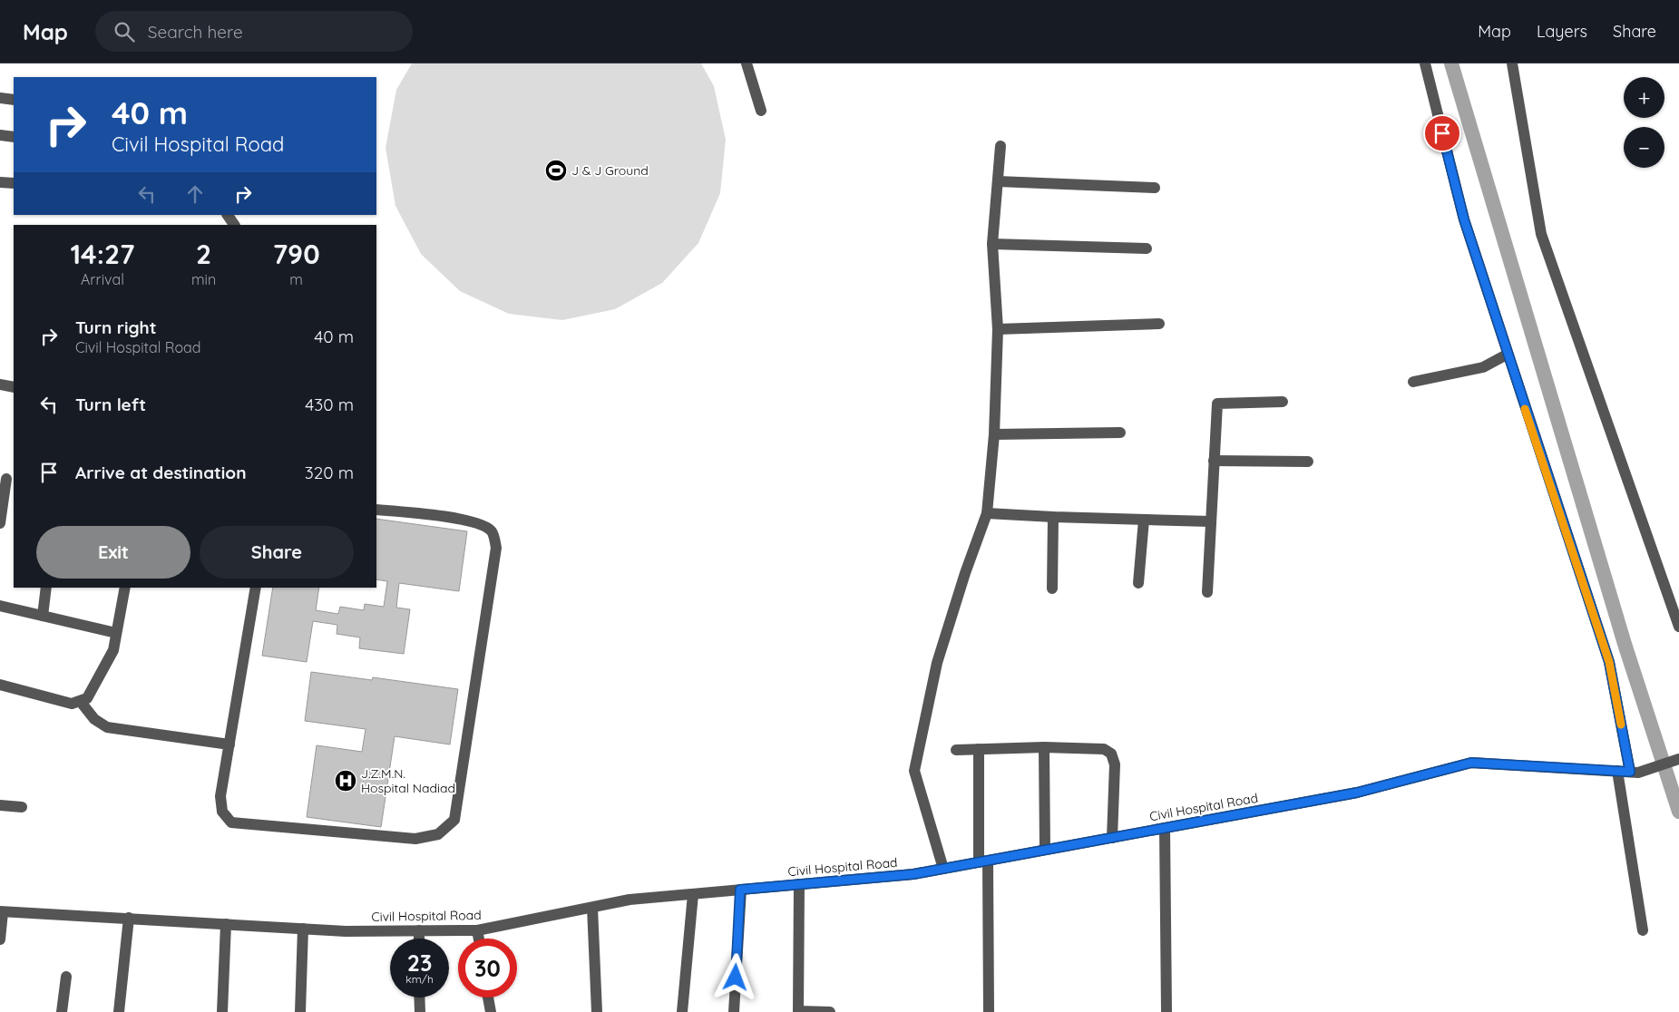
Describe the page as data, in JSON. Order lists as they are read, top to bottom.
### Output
{
  "streets": {
    "street": ["Civil Hospital Road"]
  },
  "places": {
    "sports": ["J & J Ground"],
    "hospital": ["J.Z.M.N. Hospital Nadiad"]
  },
  "page": {
    "header": "Map",
    "search": "Search here",
    "nav": ["Map", "Layers", "Share"],
    "map_buttons": ["+", "−"],
    "turn": ["40 m", "Civil Hospital Road"],
    "eta": [
      "14:27",
      "Arrival",
      "2",
      "min",
      "790",
      "m"
    ],
    "list": [
      {
        "name": "Turn right",
        "note": "Civil Hospital Road",
        "value": "40 m"
      },
      {
        "name": "Turn left",
        "value": "430 m"
      },
      {
        "name": "Arrive at destination",
        "value": "320 m"
      }
    ],
    "buttons": ["Exit", "Share"],
    "speed": "23 km/h",
    "limit": "30"
  }
}
